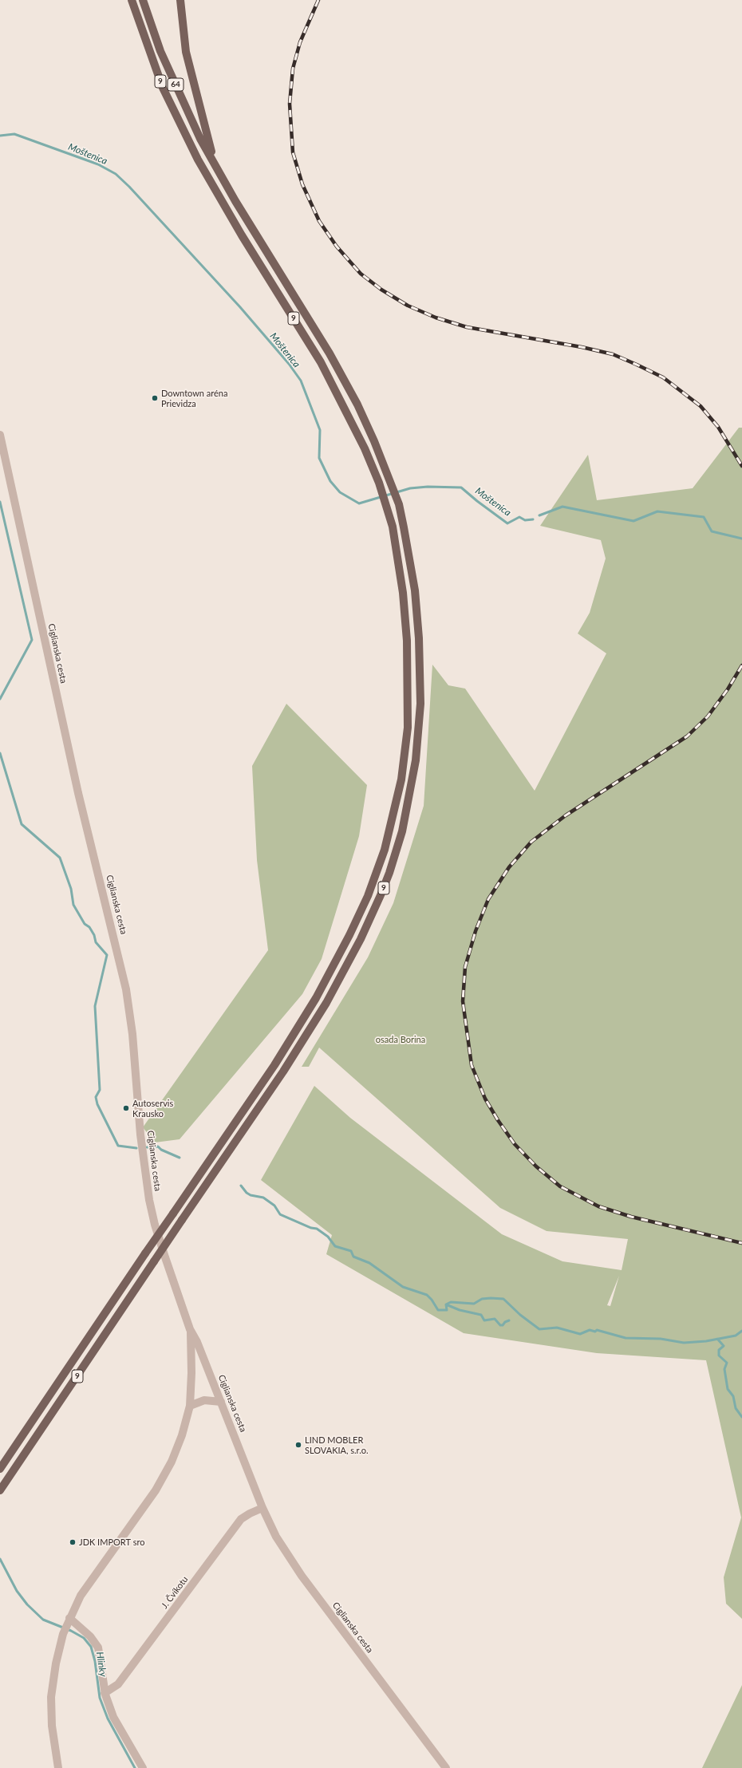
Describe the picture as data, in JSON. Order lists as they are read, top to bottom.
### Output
{
  "streets": {
    "main road": ["9", "64"],
    "street": ["Ciglianska cesta", "J. Čvíkotu"]
  },
  "crossings": [
    ["9", "64"],
    ["Ciglianska cesta", "J. Čvíkotu"]
  ],
  "water": ["Moštenica", "Hlinky"],
  "parks": ["osada Borina"],
  "places": [
    "Downtown aréna Prievidza",
    "Autoservis Krausko",
    "LIND MOBLER SLOVAKIA, s.r.o.",
    "JDK IMPORT sro"
  ]
}
